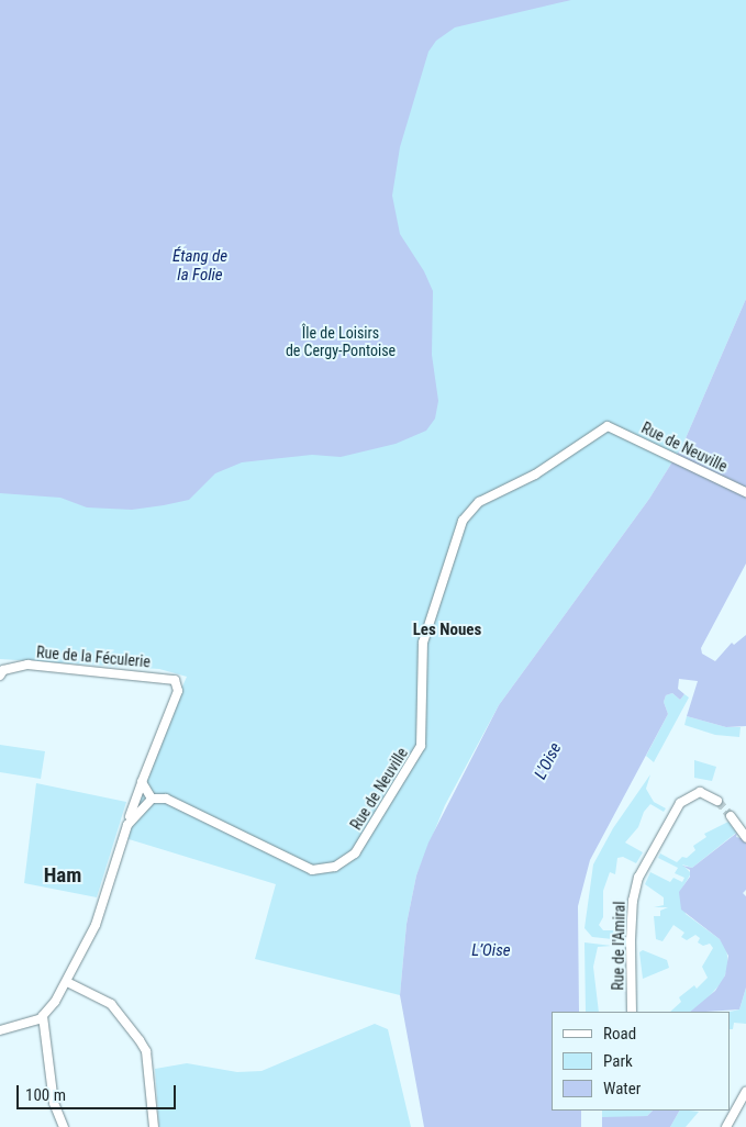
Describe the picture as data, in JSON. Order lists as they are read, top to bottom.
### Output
{
  "streets": {
    "street": ["Rue de Neuville", "Rue de la Féculerie", "Rue de l'Amiral"]
  },
  "districts": ["Les Noues", "Ham"],
  "water": ["Étang de la Folie", "L'Oise", "L’Oise"],
  "parks": ["Île de Loisirs de Cergy-Pontoise"],
  "legend": ["Road", "Park", "Water"],
  "scale_bar": "100 m"
}
